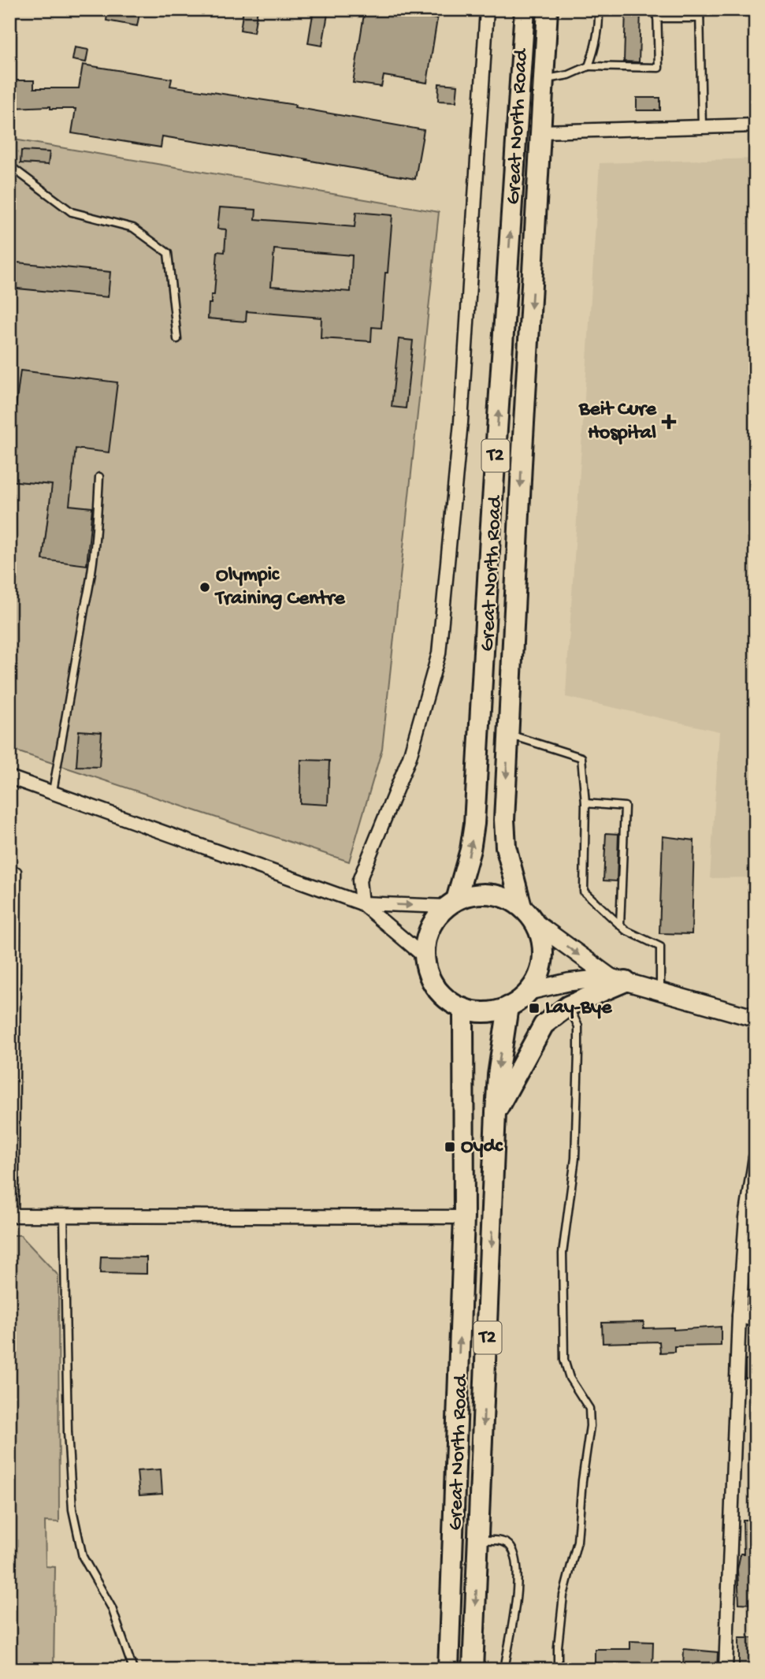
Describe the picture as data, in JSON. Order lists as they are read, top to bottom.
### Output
{
  "streets": {
    "main road": ["Great North Road", "T2"]
  },
  "crossings": [
    ["Great North Road", "T2"]
  ],
  "places": {
    "health": ["Beit Cure Hospital"],
    "other": ["Olympic Training Centre"],
    "transit": ["Lay-Bye", "Oydc"]
  }
}
